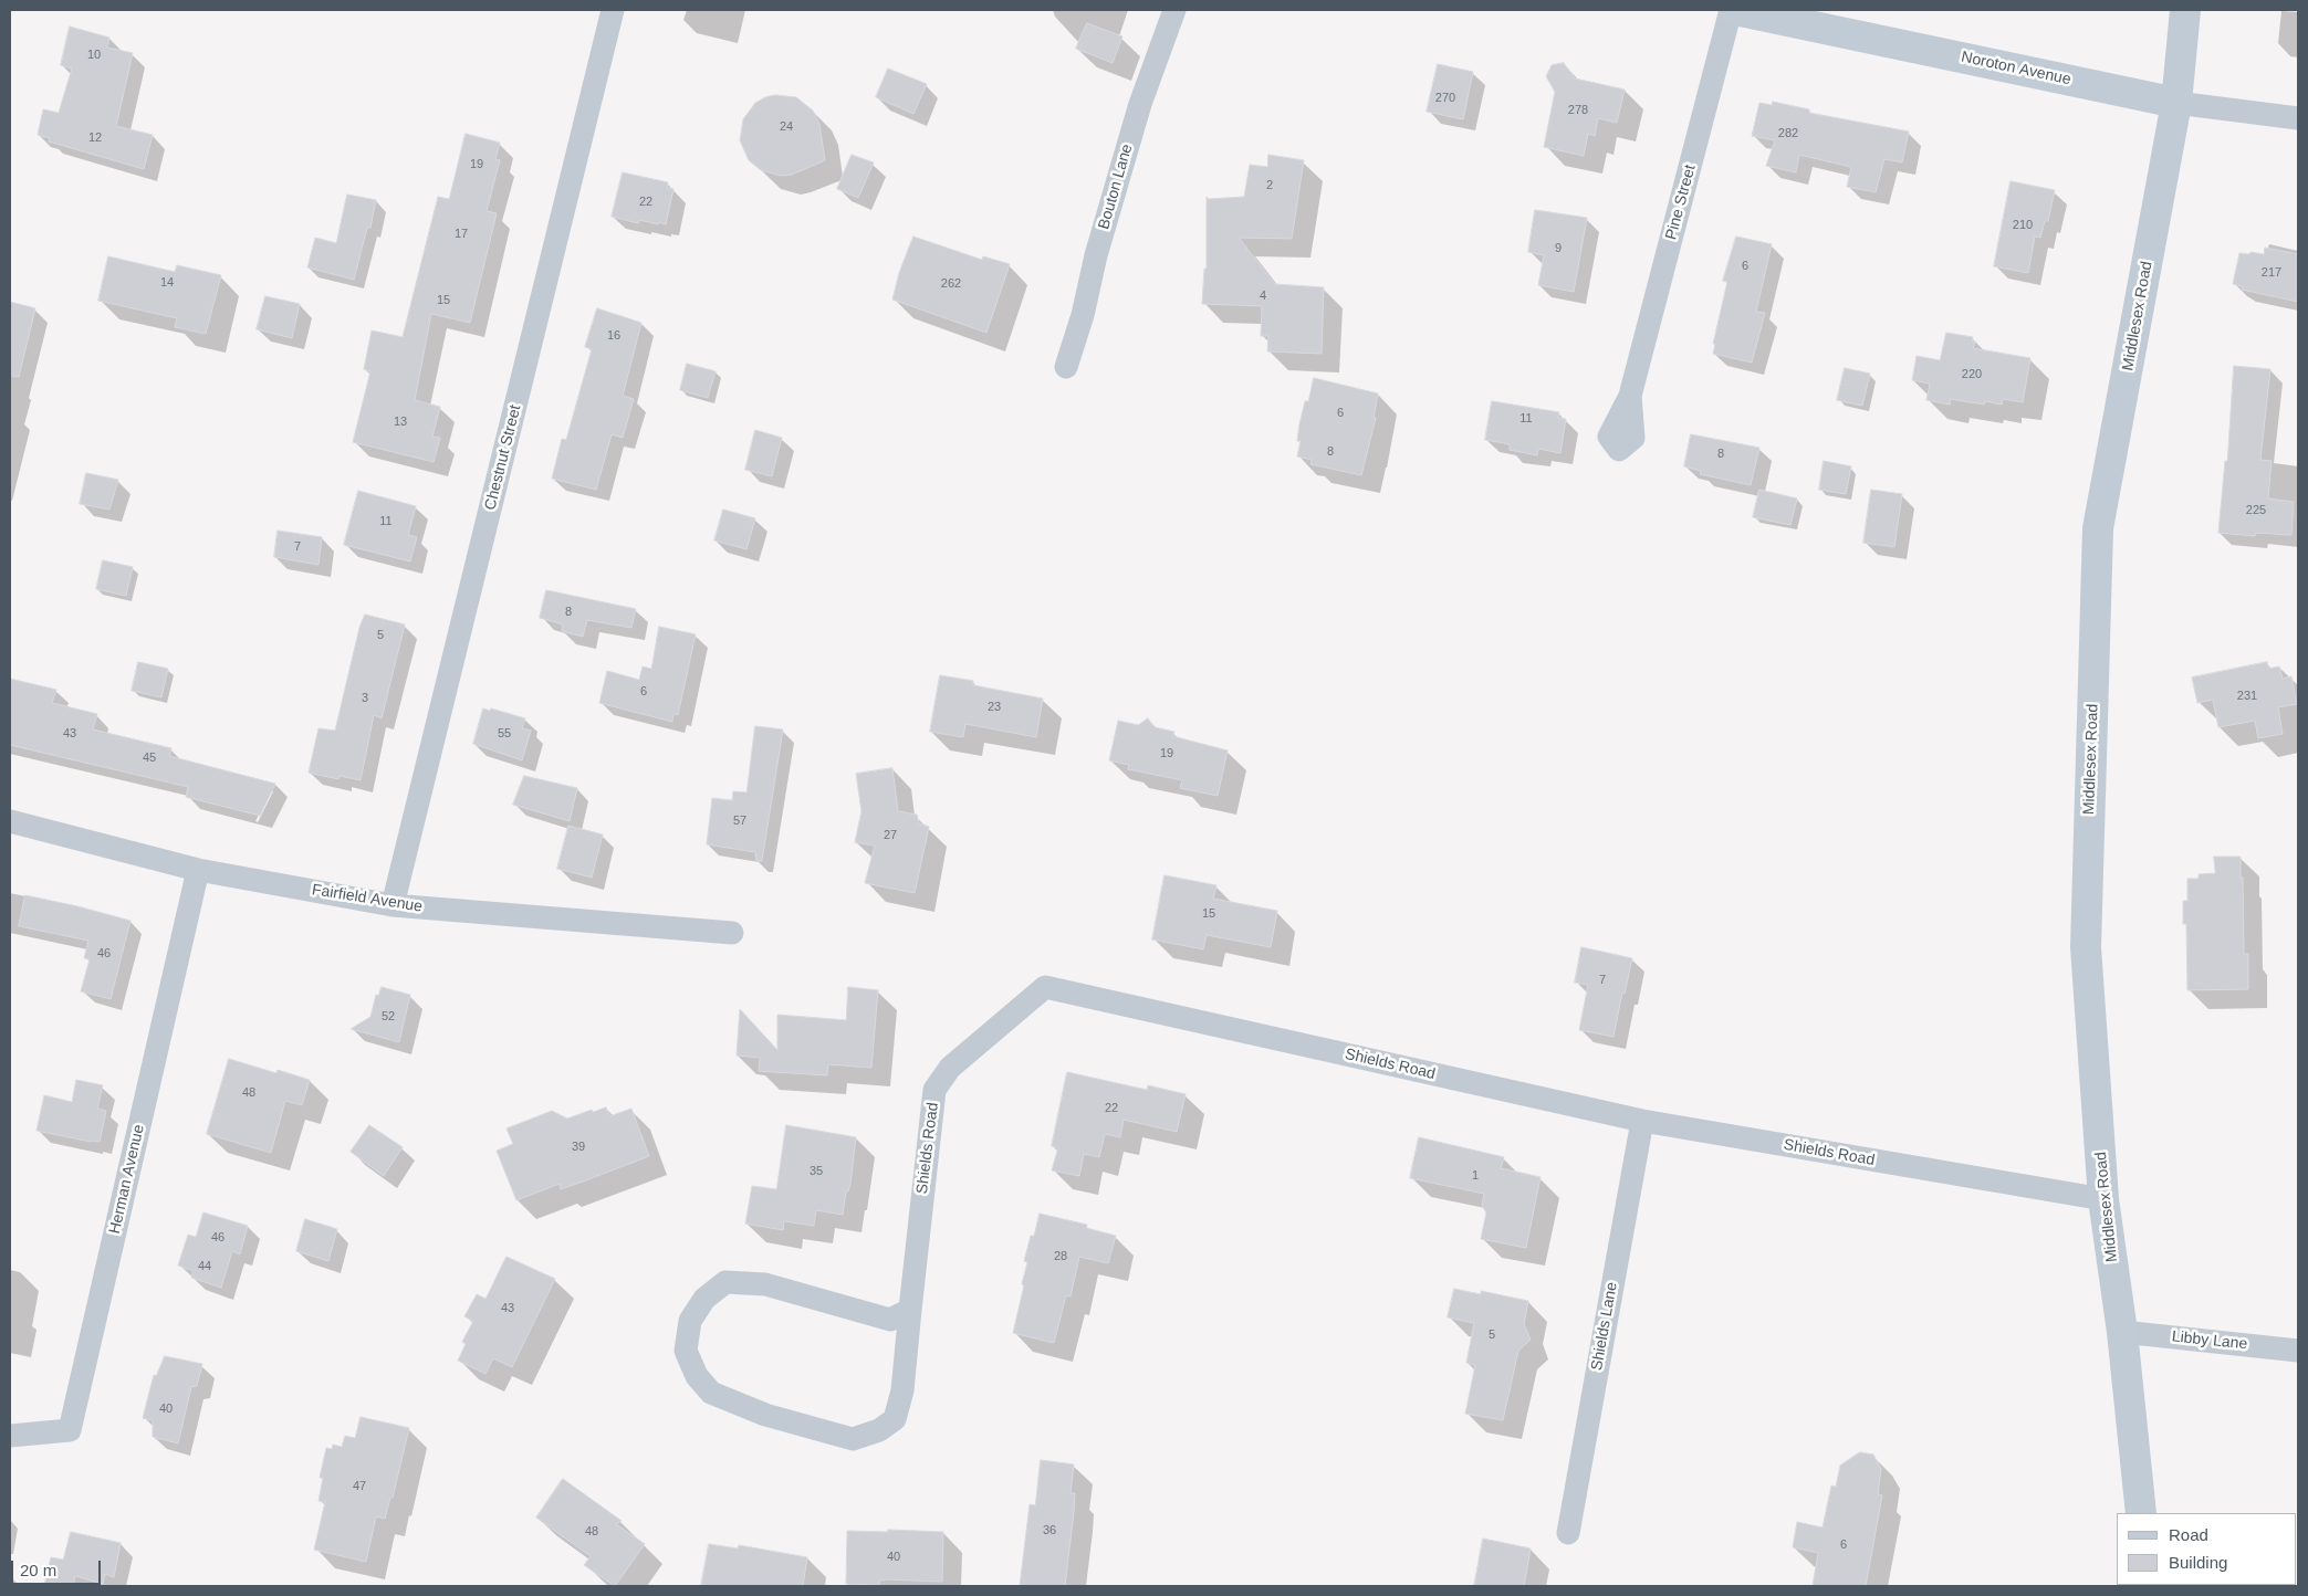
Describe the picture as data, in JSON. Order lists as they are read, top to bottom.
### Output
{
  "streets": {
    "main road": ["Noroton Avenue", "Middlesex Road"],
    "street": [
      "Bouton Lane",
      "Pine Street",
      "Chestnut Street",
      "Fairfield Avenue",
      "Shields Road",
      "Herman Avenue",
      "Shields Lane",
      "Libby Lane"
    ]
  },
  "crossings": [
    ["Noroton Avenue", "Pine Street"],
    ["Noroton Avenue", "Middlesex Road"],
    ["Middlesex Road", "Shields Road"],
    ["Middlesex Road", "Libby Lane"],
    ["Chestnut Street", "Fairfield Avenue"],
    ["Fairfield Avenue", "Herman Avenue"],
    ["Shields Road", "Shields Lane"]
  ],
  "house_numbers": [
    "10",
    "270",
    "278",
    "24",
    "282",
    "12",
    "19",
    "2",
    "22",
    "210",
    "17",
    "9",
    "6",
    "217",
    "14",
    "262",
    "4",
    "15",
    "16",
    "220",
    "6",
    "11",
    "13",
    "8",
    "8",
    "225",
    "11",
    "7",
    "8",
    "5",
    "6",
    "231",
    "3",
    "23",
    "43",
    "55",
    "19",
    "45",
    "57",
    "27",
    "15",
    "46",
    "7",
    "52",
    "48",
    "22",
    "39",
    "35",
    "1",
    "46",
    "28",
    "44",
    "43",
    "5",
    "40",
    "47",
    "36",
    "48",
    "6",
    "40"
  ],
  "legend": ["Road", "Building"],
  "scale_bar": "20 m"
}
